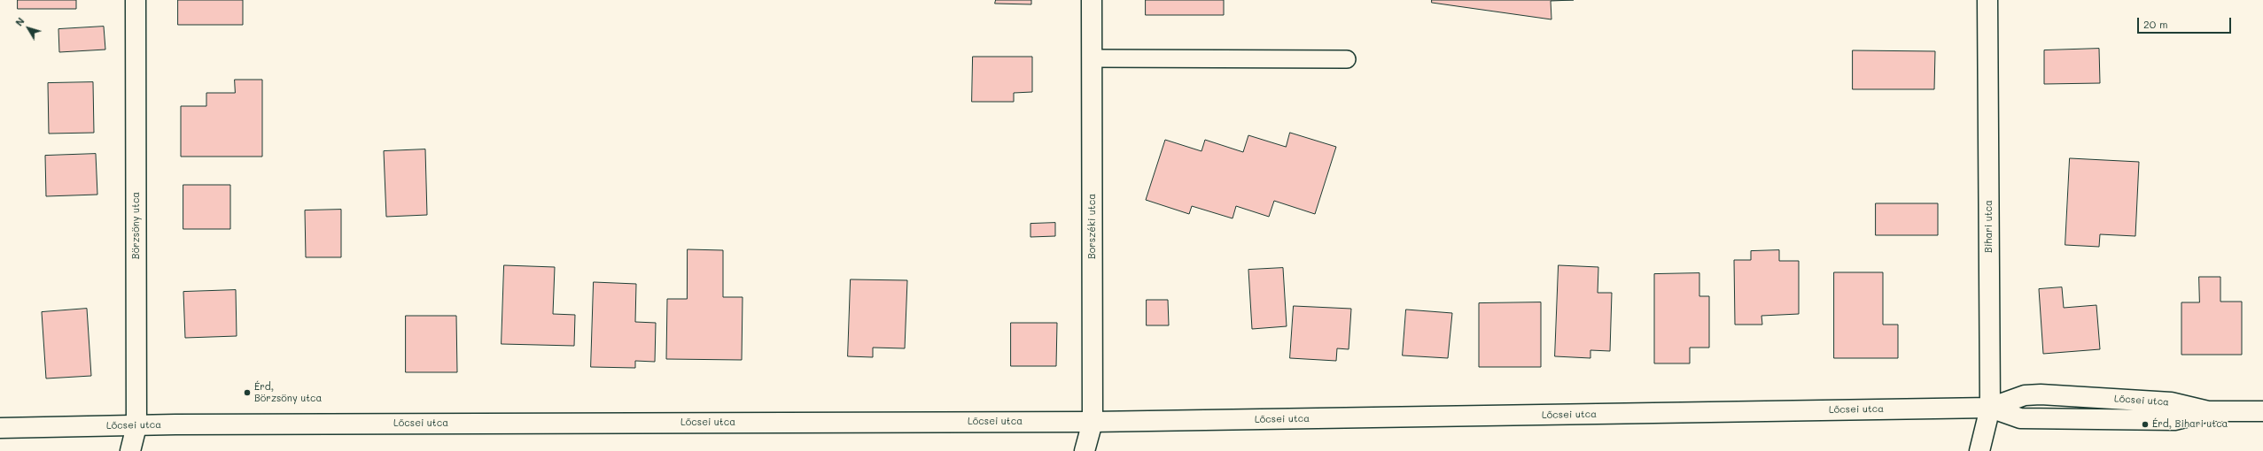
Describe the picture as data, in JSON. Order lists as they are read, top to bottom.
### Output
{
  "streets": {
    "street": [
      "Börzsöny utca",
      "Borszéki utca",
      "Bihari utca",
      "Lőcsei utca"
    ]
  },
  "crossings": [
    ["Börzsöny utca", "Lőcsei utca"],
    ["Borszéki utca", "Lőcsei utca"],
    ["Bihari utca", "Lőcsei utca"]
  ],
  "places": ["Érd, Börzsöny utca", "Érd, Bihari utca"],
  "scale_bar": "20 m",
  "north": "top left"
}
